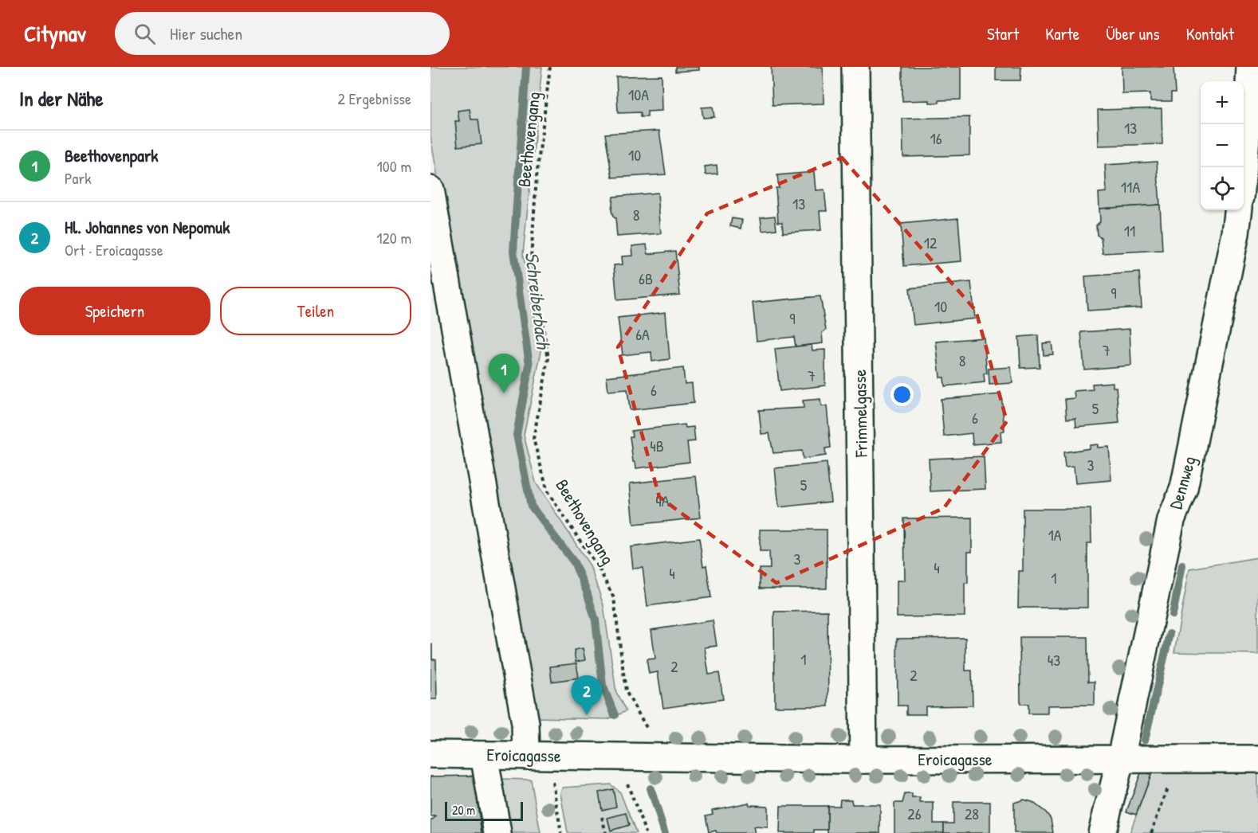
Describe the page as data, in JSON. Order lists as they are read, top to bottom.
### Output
{
  "streets": {
    "street": ["Frimmelgasse", "Dennweg", "Eroicagasse"],
    "path": ["Beethovengang"]
  },
  "crossings": [
    ["Beethovengang", "Eroicagasse"],
    ["Frimmelgasse", "Eroicagasse"],
    ["Dennweg", "Eroicagasse"]
  ],
  "water": ["Schreiberbach"],
  "house_numbers": [
    "10A",
    "13",
    "16",
    "10",
    "11A",
    "13",
    "8",
    "11",
    "12",
    "6B",
    "9",
    "10",
    "9",
    "6A",
    "7",
    "8",
    "7",
    "6",
    "5",
    "6",
    "4B",
    "3",
    "5",
    "4A",
    "1A",
    "3",
    "4",
    "4",
    "1",
    "1",
    "43",
    "2",
    "2",
    "26",
    "28"
  ],
  "scale_bar": "20 m",
  "page": {
    "header": "Citynav",
    "search": "Hier suchen",
    "nav": [
      "Start",
      "Karte",
      "Über uns",
      "Kontakt"
    ],
    "heading": ["In der Nähe", "2 Ergebnisse"],
    "map_buttons": ["+", "−"],
    "list": [
      {
        "mark": "1",
        "name": "Beethovenpark",
        "note": "Park",
        "value": "100 m"
      },
      {
        "mark": "2",
        "name": "Hl. Johannes von Nepomuk",
        "note": "Ort · Eroicagasse",
        "value": "120 m"
      }
    ],
    "buttons": ["Speichern", "Teilen"],
    "pins": ["1", "2"],
    "scale": "20 m"
  }
}
